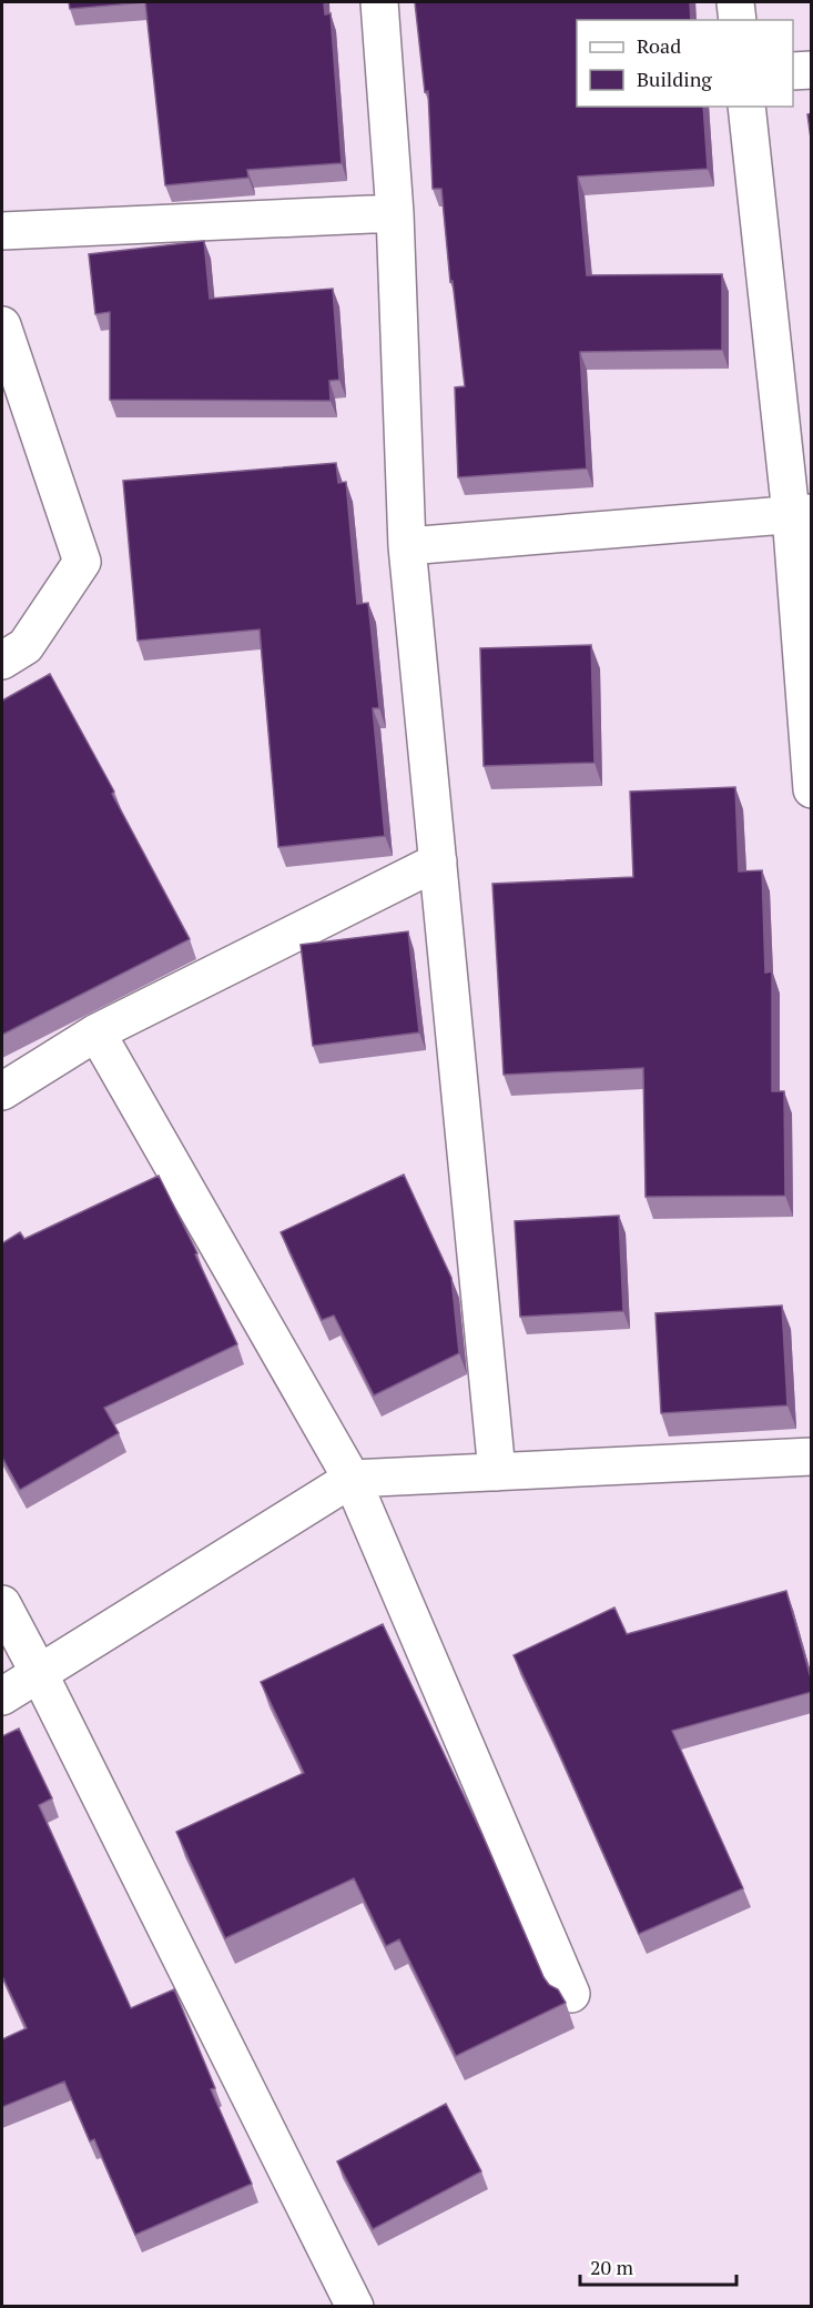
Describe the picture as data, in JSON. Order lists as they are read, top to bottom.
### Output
{
  "legend": ["Road", "Building"],
  "scale_bar": "20 m"
}
